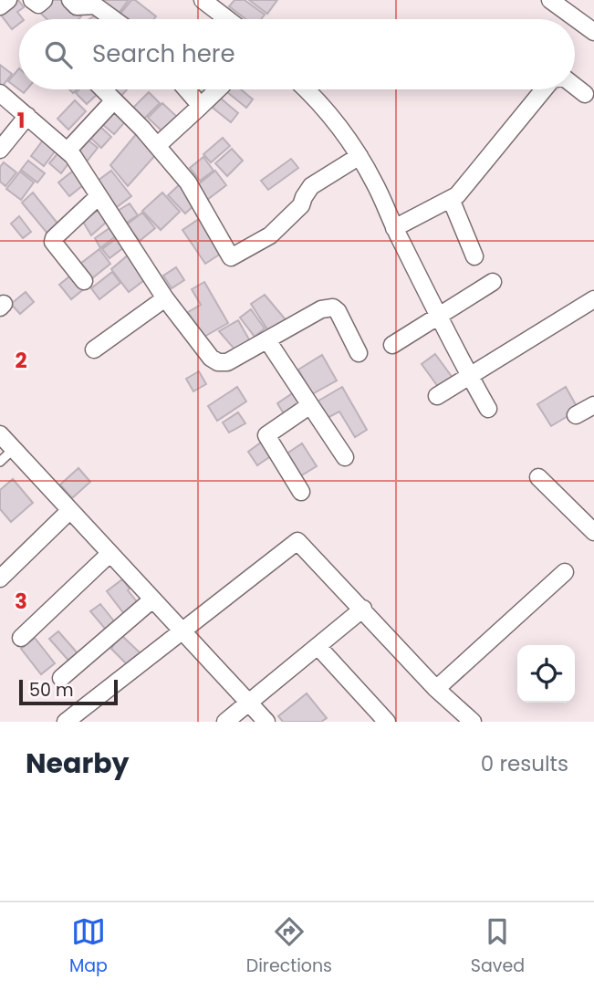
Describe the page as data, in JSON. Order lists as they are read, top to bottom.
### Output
{
  "scale_bar": "50 m",
  "page": {
    "search": "Search here",
    "scale": "50 m",
    "heading": ["Nearby", "0 results"],
    "nav": ["Map", "Directions", "Saved"]
  },
  "grid": {
    "rows": ["1", "2", "3"]
  }
}
